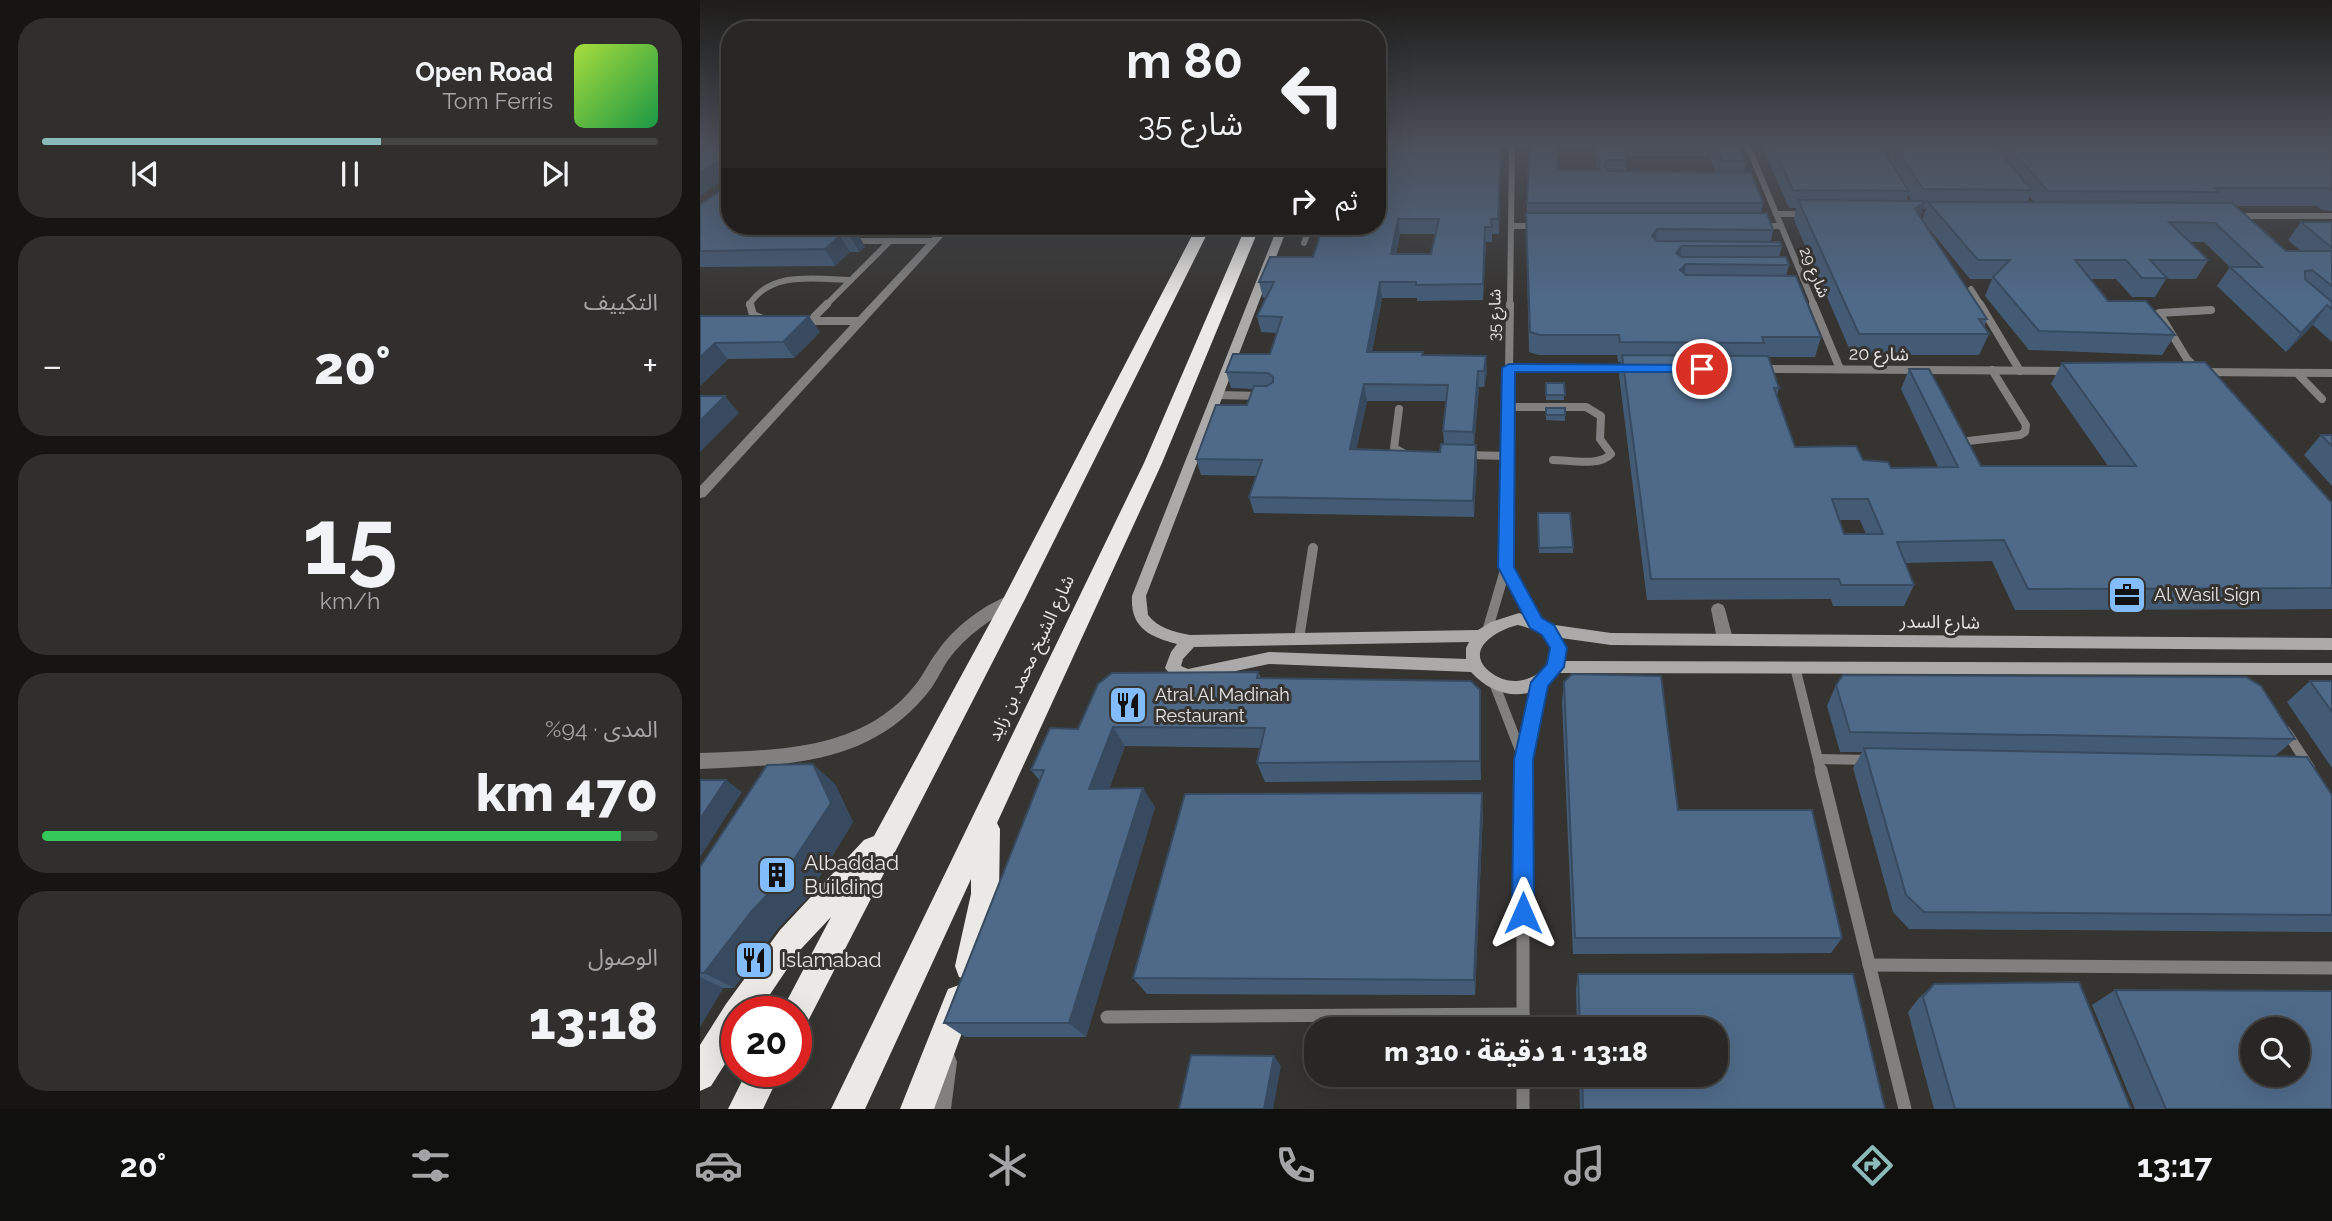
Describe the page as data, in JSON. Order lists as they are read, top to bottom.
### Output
{
  "streets": {
    "highway": ["شارع الشيخ محمد بن زايد"],
    "street": ["شارع السدر"],
    "lane": ["شارع 29", "شارع 35", "شارع 20"]
  },
  "crossings": [
    ["شارع 29", "شارع 20"],
    ["شارع 35", "شارع السدر"]
  ],
  "places": {
    "office": ["Al Wasil Sign"],
    "restaurant": ["Atral Al Madinah Restaurant", "Islamabad"],
    "building": ["Albaddad Building"]
  },
  "page": {
    "turn": ["80 m", "شارع 35"],
    "song": ["Open Road", "Tom Ferris"],
    "then": "ثم",
    "tile": [
      "التكييف",
      ["15", "km/h"],
      ["المدى · 94%", "470 km"],
      ["الوصول", "13:18"]
    ],
    "heat": ["−", "20°", "+"],
    "limit": "20",
    "trip": "13:18 · 1 دقيقة · 310 m",
    "tabs": ["13:17", "20°"]
  }
}
